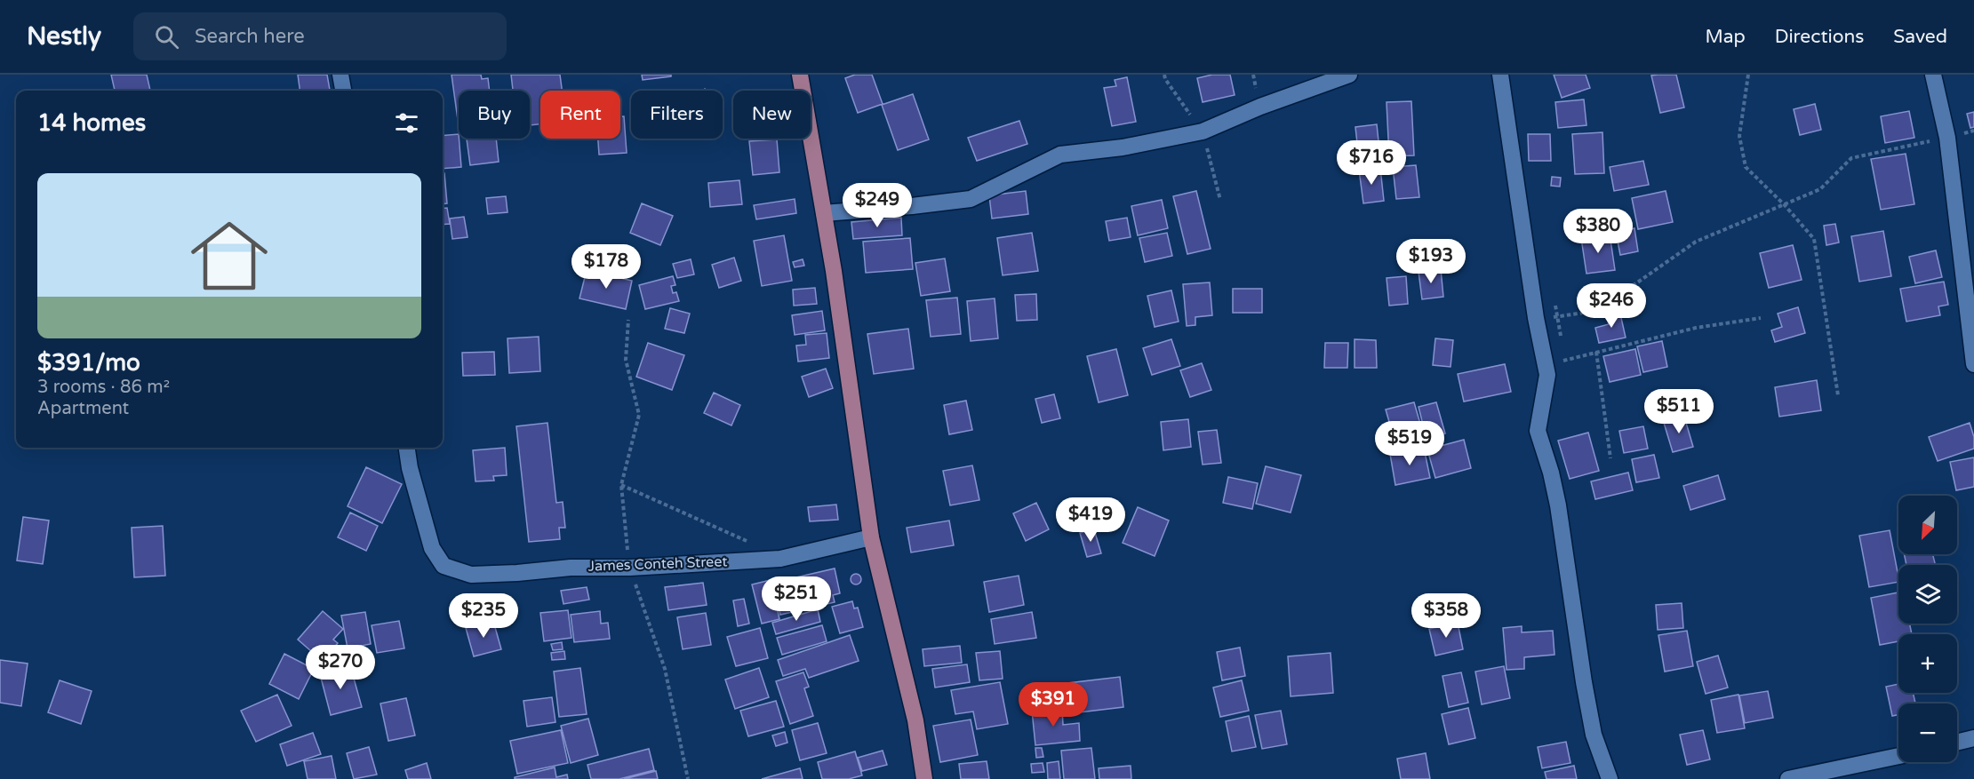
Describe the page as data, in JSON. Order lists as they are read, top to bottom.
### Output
{
  "streets": {
    "street": ["James Conteh Street"]
  },
  "north": "bottom left",
  "page": {
    "header": "Nestly",
    "search": "Search here",
    "nav": ["Map", "Directions", "Saved"],
    "chip": [
      "Buy",
      "Rent",
      "Filters",
      "New"
    ],
    "heading": "14 homes",
    "price": [
      "$716",
      "$249",
      "$380",
      "$193",
      "$178",
      "$246",
      "$511",
      "$519",
      "$419",
      "$251",
      "$235",
      "$358",
      "$270",
      "$391"
    ],
    "list": [
      {
        "name": "$391/mo",
        "note": "3 rooms · 86 m² · Apartment"
      }
    ],
    "map_buttons": ["+", "−"]
  }
}
